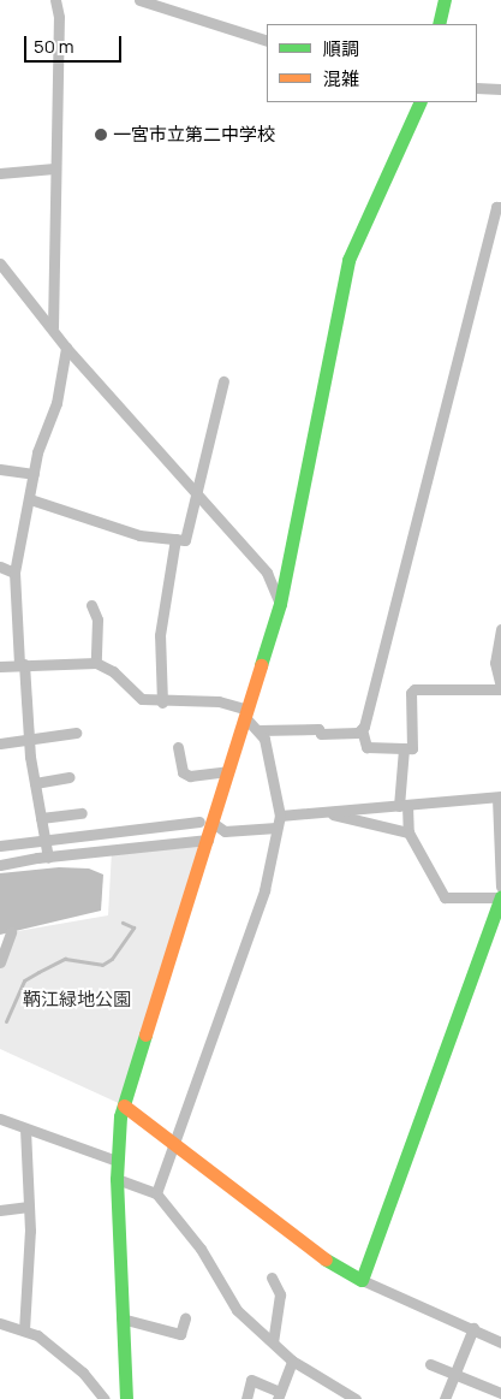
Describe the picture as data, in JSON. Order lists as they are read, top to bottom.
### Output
{
  "parks": ["鞆江緑地公園"],
  "places": ["一宮市立第二中学校"],
  "legend": ["順調", "混雑"],
  "scale_bar": "50 m"
}
